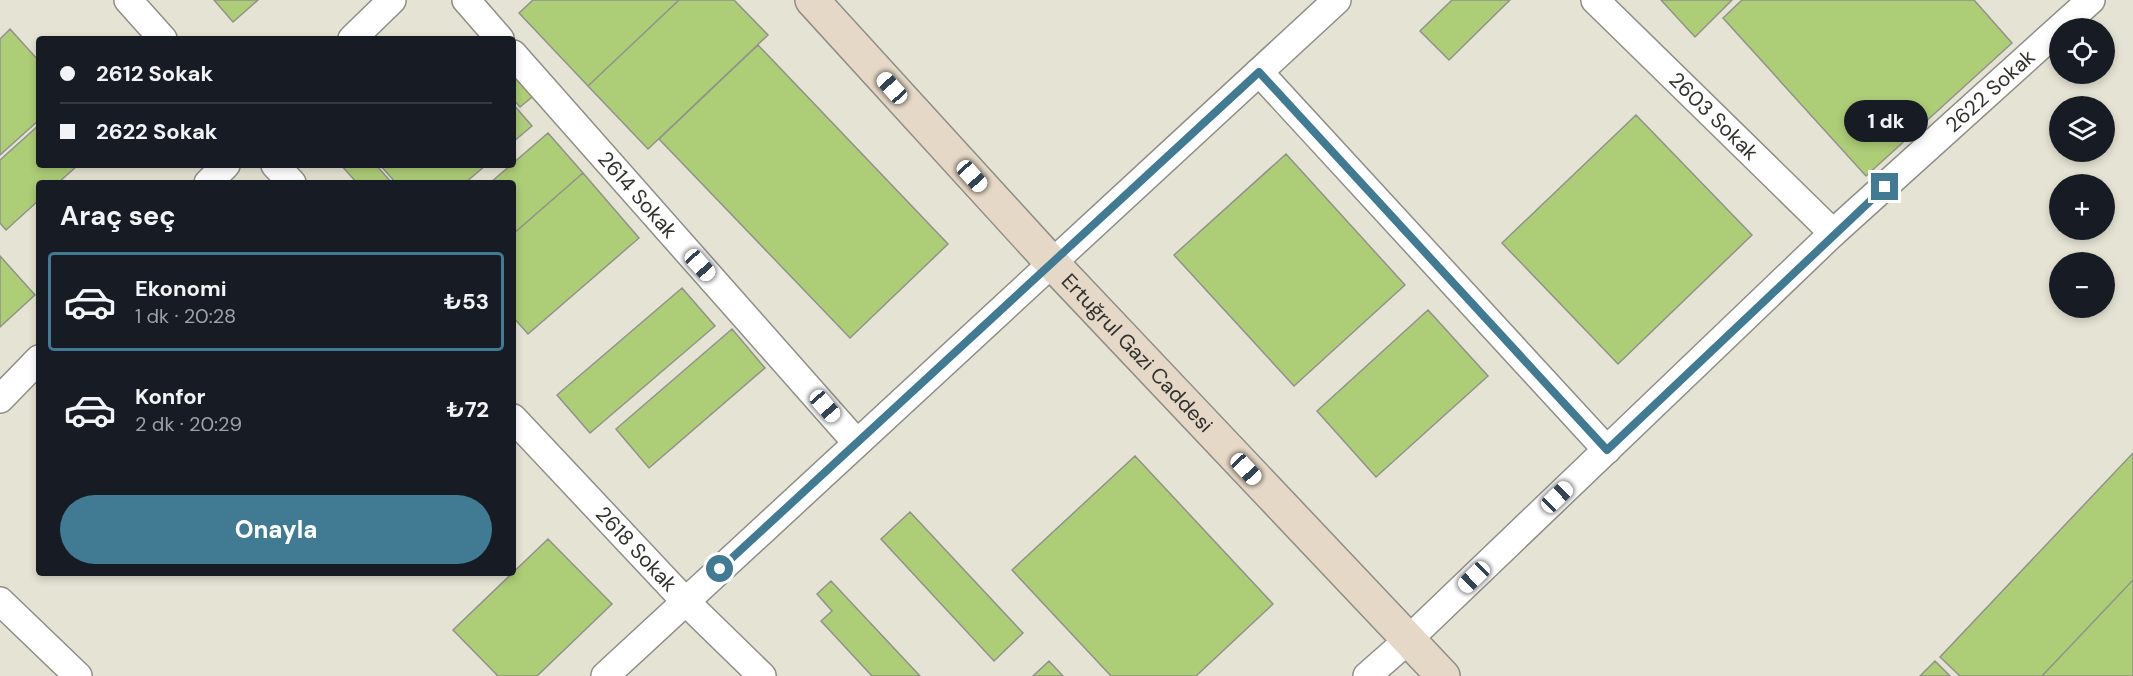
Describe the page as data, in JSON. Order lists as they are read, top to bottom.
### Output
{
  "streets": {
    "main road": ["Ertuğrul Gazi Caddesi"],
    "street": [
      "2622 Sokak",
      "2603 Sokak",
      "2614 Sokak",
      "2618 Sokak"
    ]
  },
  "crossings": [
    ["2622 Sokak", "2603 Sokak"],
    ["2622 Sokak", "Ertuğrul Gazi Caddesi"]
  ],
  "page": {
    "map_buttons": ["+", "−"],
    "banner": ["2612 Sokak", "2622 Sokak"],
    "bubble": "1 dk",
    "heading": "Araç seç",
    "list": [
      {
        "name": "Ekonomi",
        "note": "1 dk · 20:28",
        "value": "₺53"
      },
      {
        "name": "Konfor",
        "note": "2 dk · 20:29",
        "value": "₺72"
      }
    ],
    "buttons": "Onayla"
  }
}
